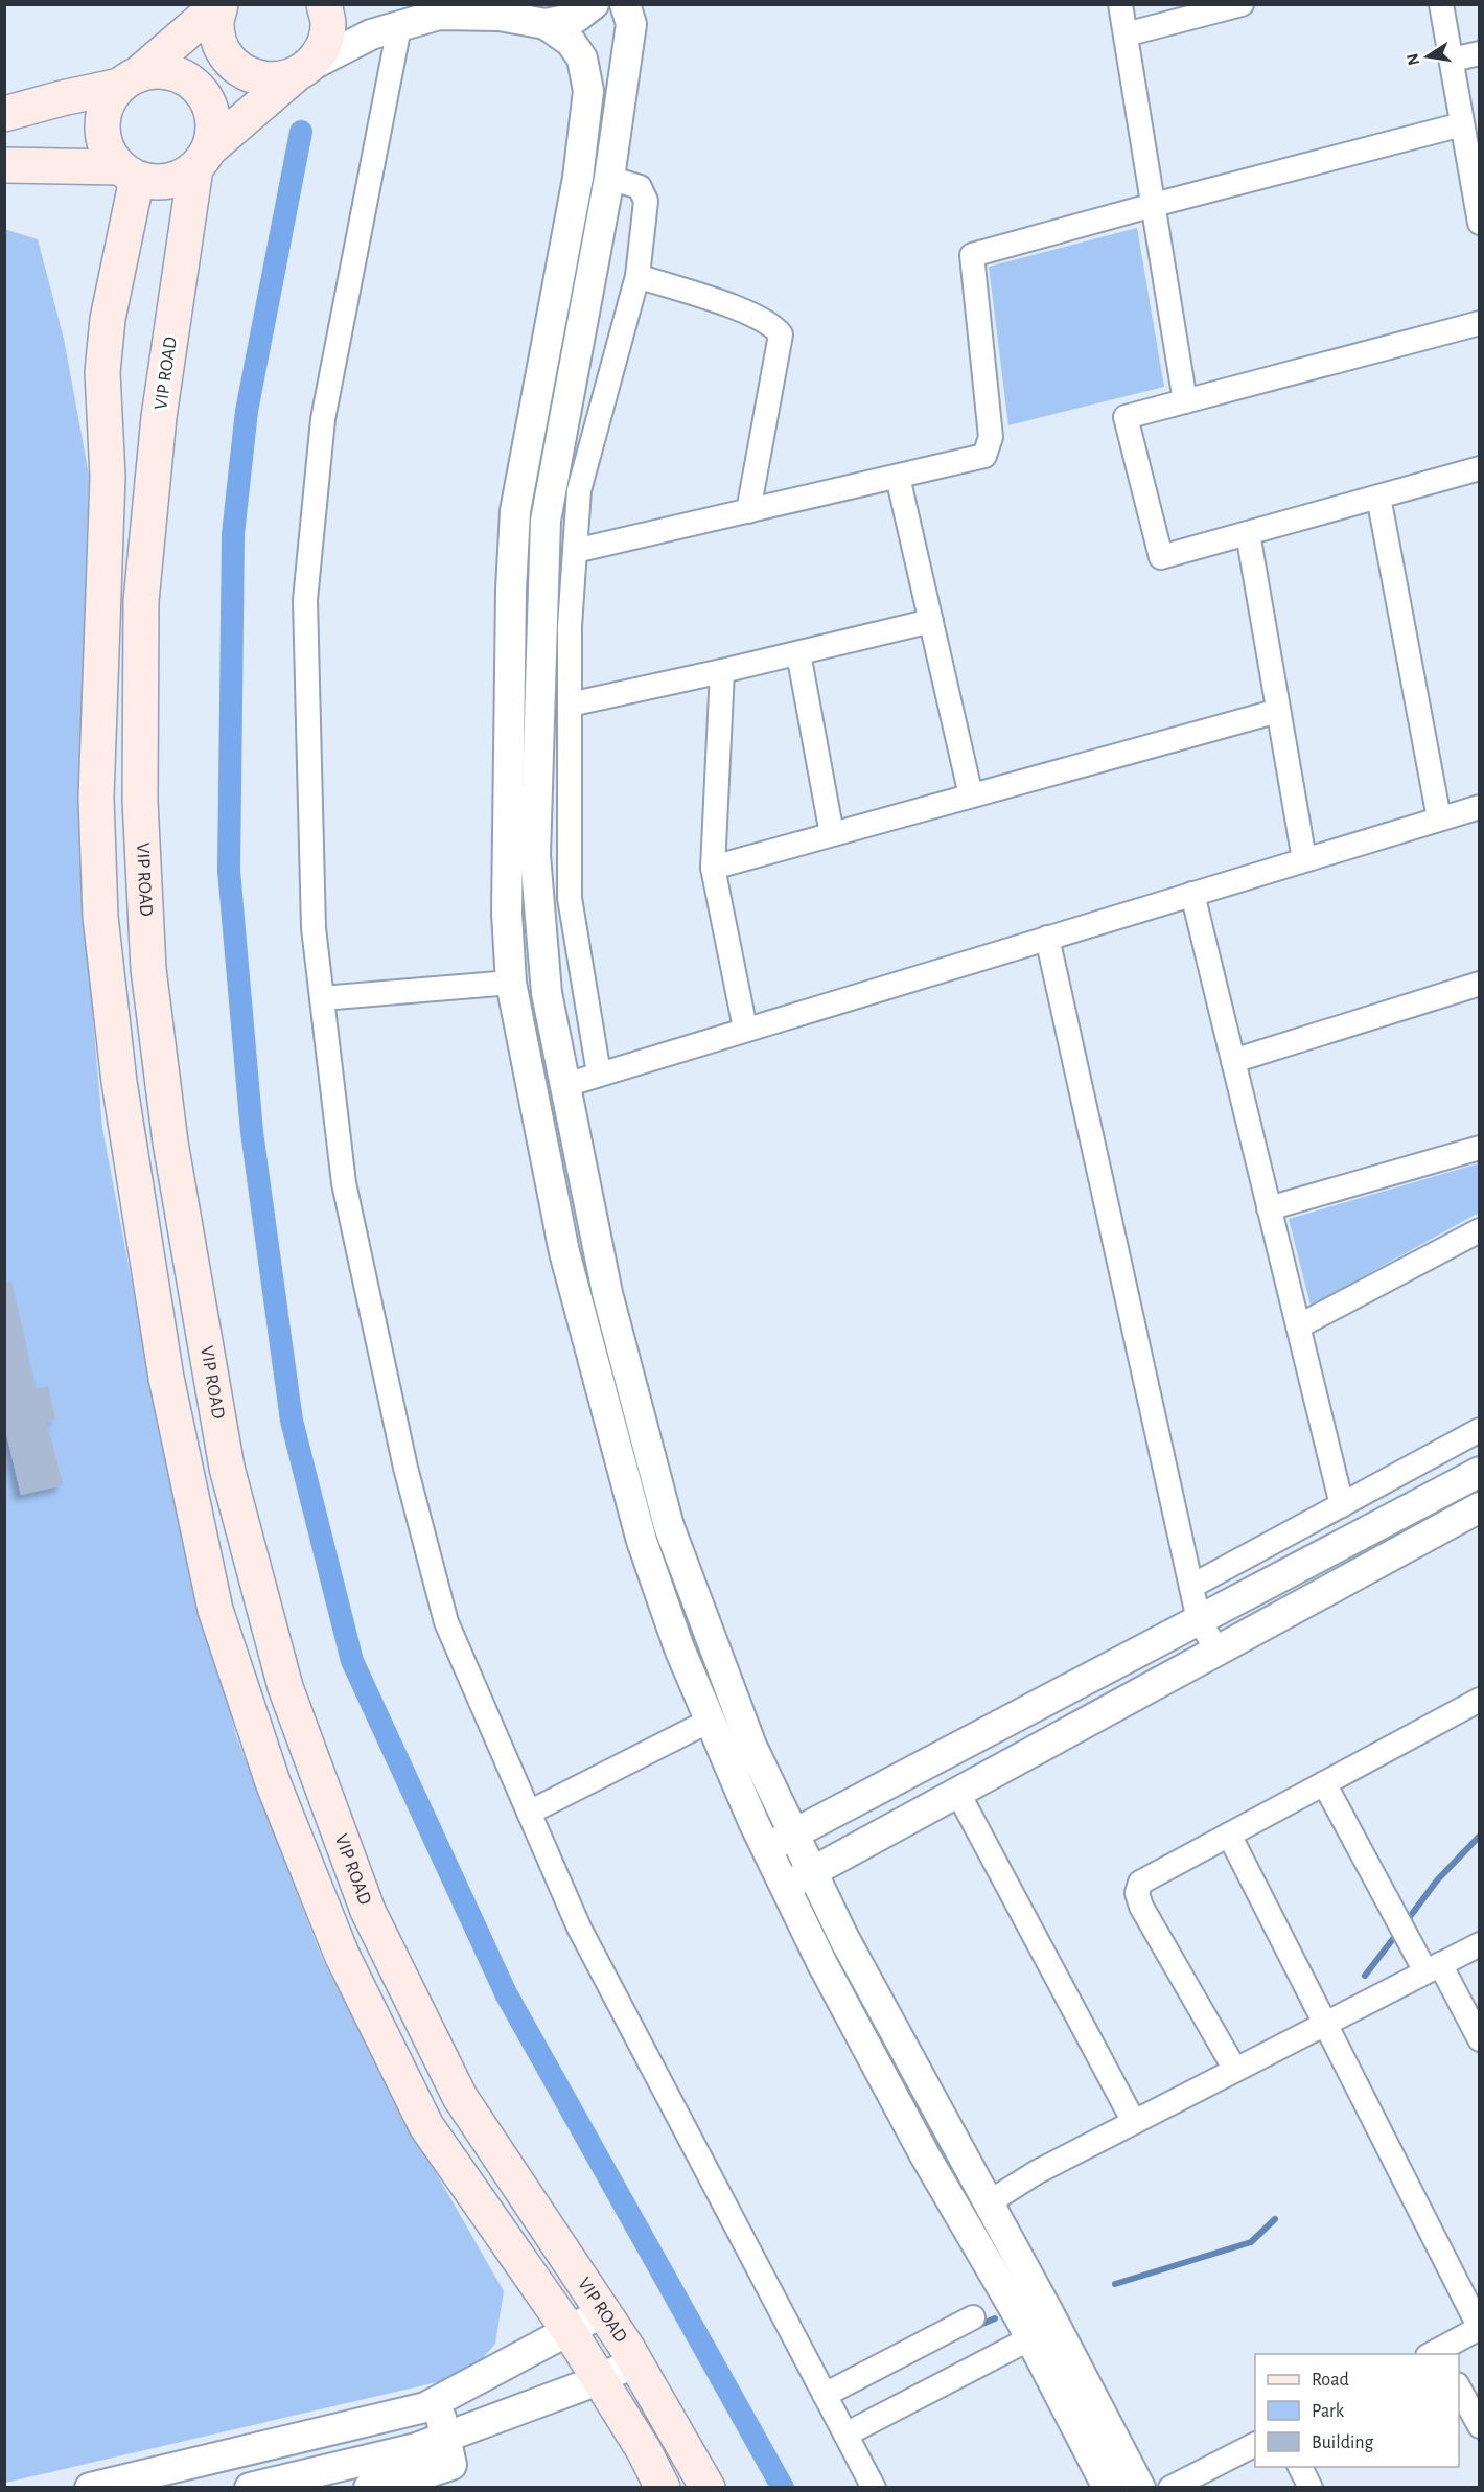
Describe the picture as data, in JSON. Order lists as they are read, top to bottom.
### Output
{
  "streets": {
    "main road": ["VIP ROAD"]
  },
  "legend": ["Road", "Park", "Building"],
  "north": "left"
}
